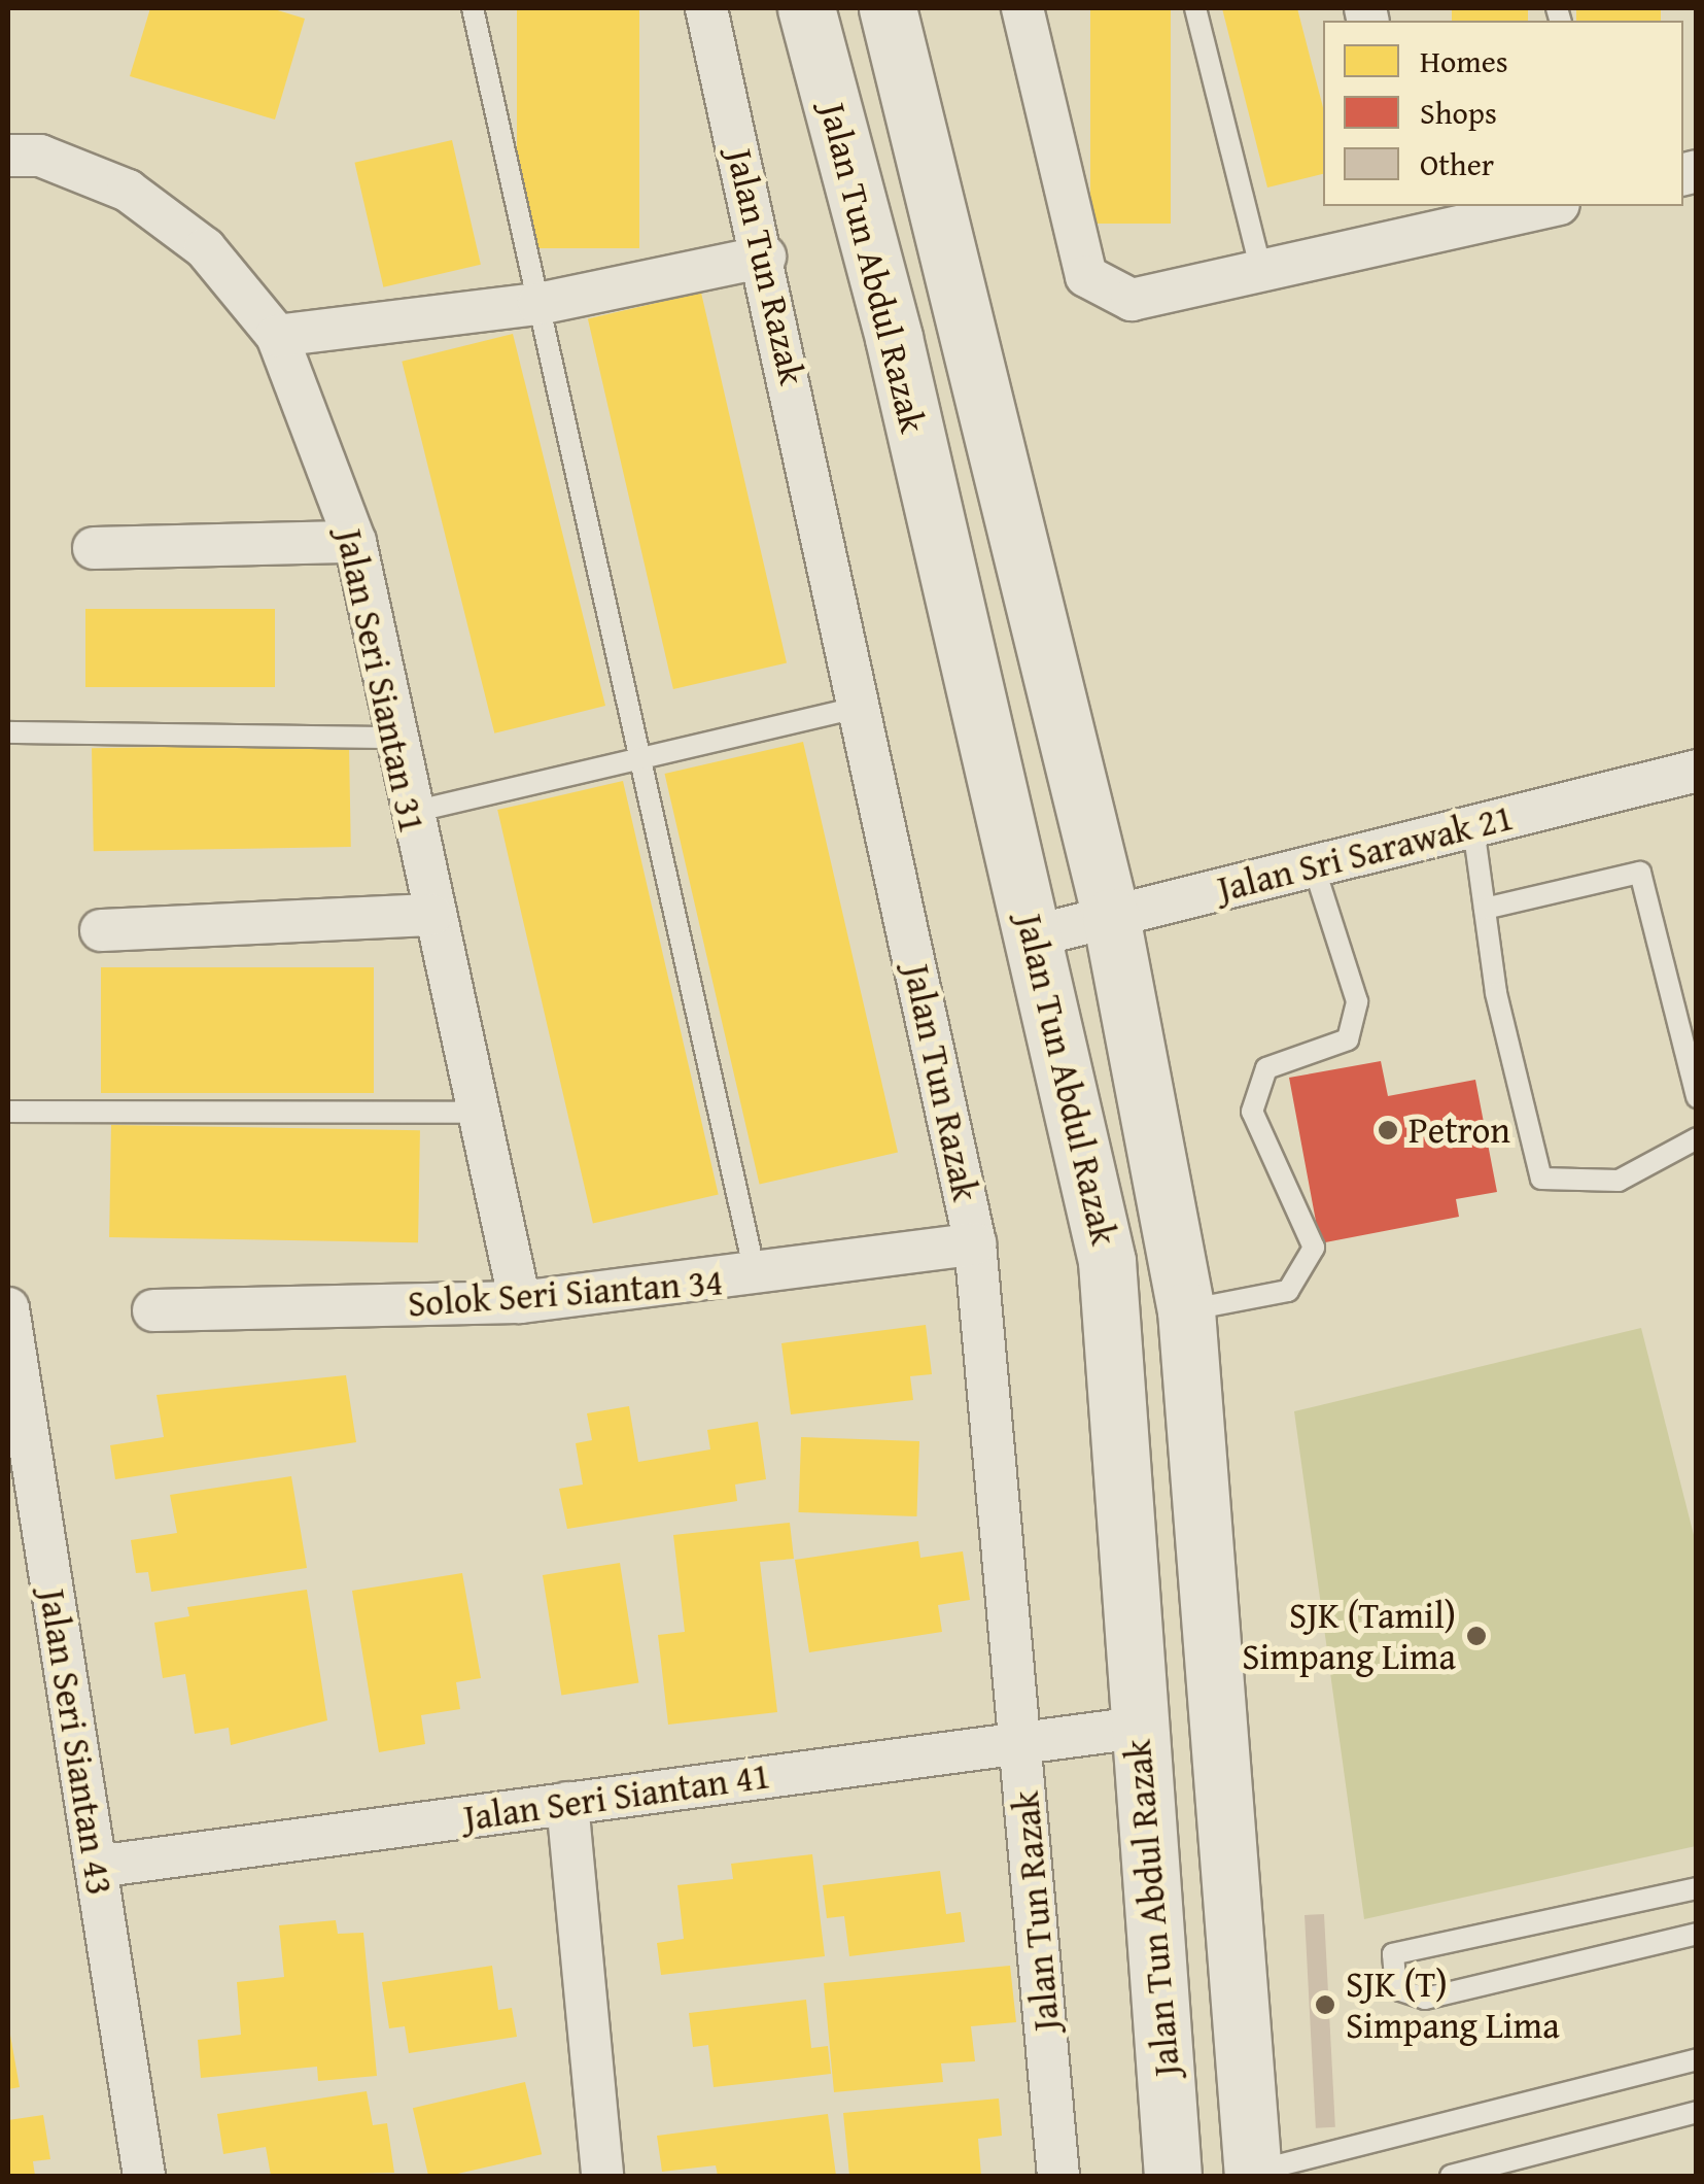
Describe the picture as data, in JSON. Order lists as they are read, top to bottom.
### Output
{
  "streets": {
    "main road": ["Jalan Tun Abdul Razak"],
    "street": [
      "Jalan Tun Razak",
      "Jalan Seri Siantan 31",
      "Jalan Sri Sarawak 21",
      "Solok Seri Siantan 34",
      "Jalan Seri Siantan 43",
      "Jalan Seri Siantan 41"
    ]
  },
  "crossings": [
    ["Jalan Tun Razak", "Solok Seri Siantan 34"],
    ["Jalan Tun Razak", "Jalan Seri Siantan 41"],
    ["Jalan Tun Abdul Razak", "Jalan Sri Sarawak 21"],
    ["Jalan Tun Abdul Razak", "Jalan Seri Siantan 41"],
    ["Jalan Seri Siantan 31", "Solok Seri Siantan 34"],
    ["Jalan Seri Siantan 43", "Jalan Seri Siantan 41"]
  ],
  "places": ["Petron", "SJK (Tamil) Simpang Lima", "SJK (T) Simpang Lima"],
  "legend": ["Homes", "Shops", "Other"]
}
